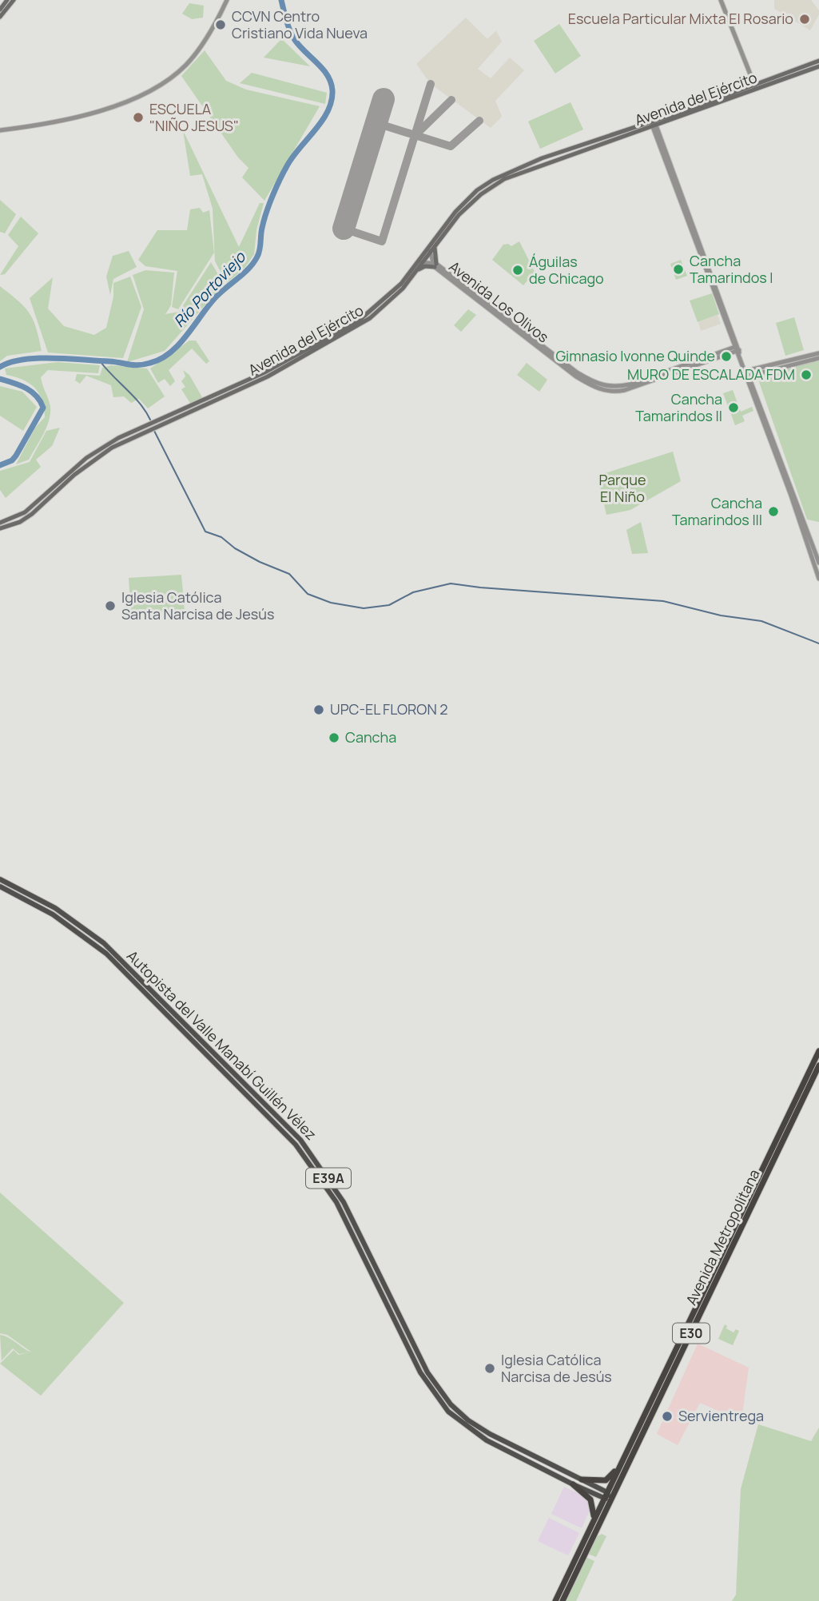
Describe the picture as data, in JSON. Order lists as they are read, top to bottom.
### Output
{
  "streets": {
    "highway": ["Avenida Metropolitana", "E30"],
    "main road": ["Avenida del Ejército", "Autopista del Valle Manabí Guillén Vélez", "E39A"],
    "street": ["Avenida Los Olivos"]
  },
  "crossings": [
    ["Avenida del Ejército", "Avenida Los Olivos"],
    ["Autopista del Valle Manabí Guillén Vélez", "Avenida Metropolitana"],
    ["Autopista del Valle Manabí Guillén Vélez", "E30"],
    ["Avenida Metropolitana", "E30"]
  ],
  "water": ["Río Portoviejo"],
  "parks": ["Parque El Niño"],
  "places": [
    "Escuela Particular Mixta El Rosario",
    "CCVN Centro Cristiano Vida Nueva",
    "ESCUELA \"NIÑO JESUS\"",
    "Cancha Tamarindos I",
    "Águilas de Chicago",
    "Gimnasio Ivonne Quinde",
    "MURO DE ESCALADA FDM",
    "Cancha Tamarindos II",
    "Cancha Tamarindos III",
    "Iglesia Católica Santa Narcisa de Jesús",
    "UPC-EL FLORON 2",
    "Cancha",
    "Iglesia Católica Narcisa de Jesús",
    "Servientrega"
  ]
}
